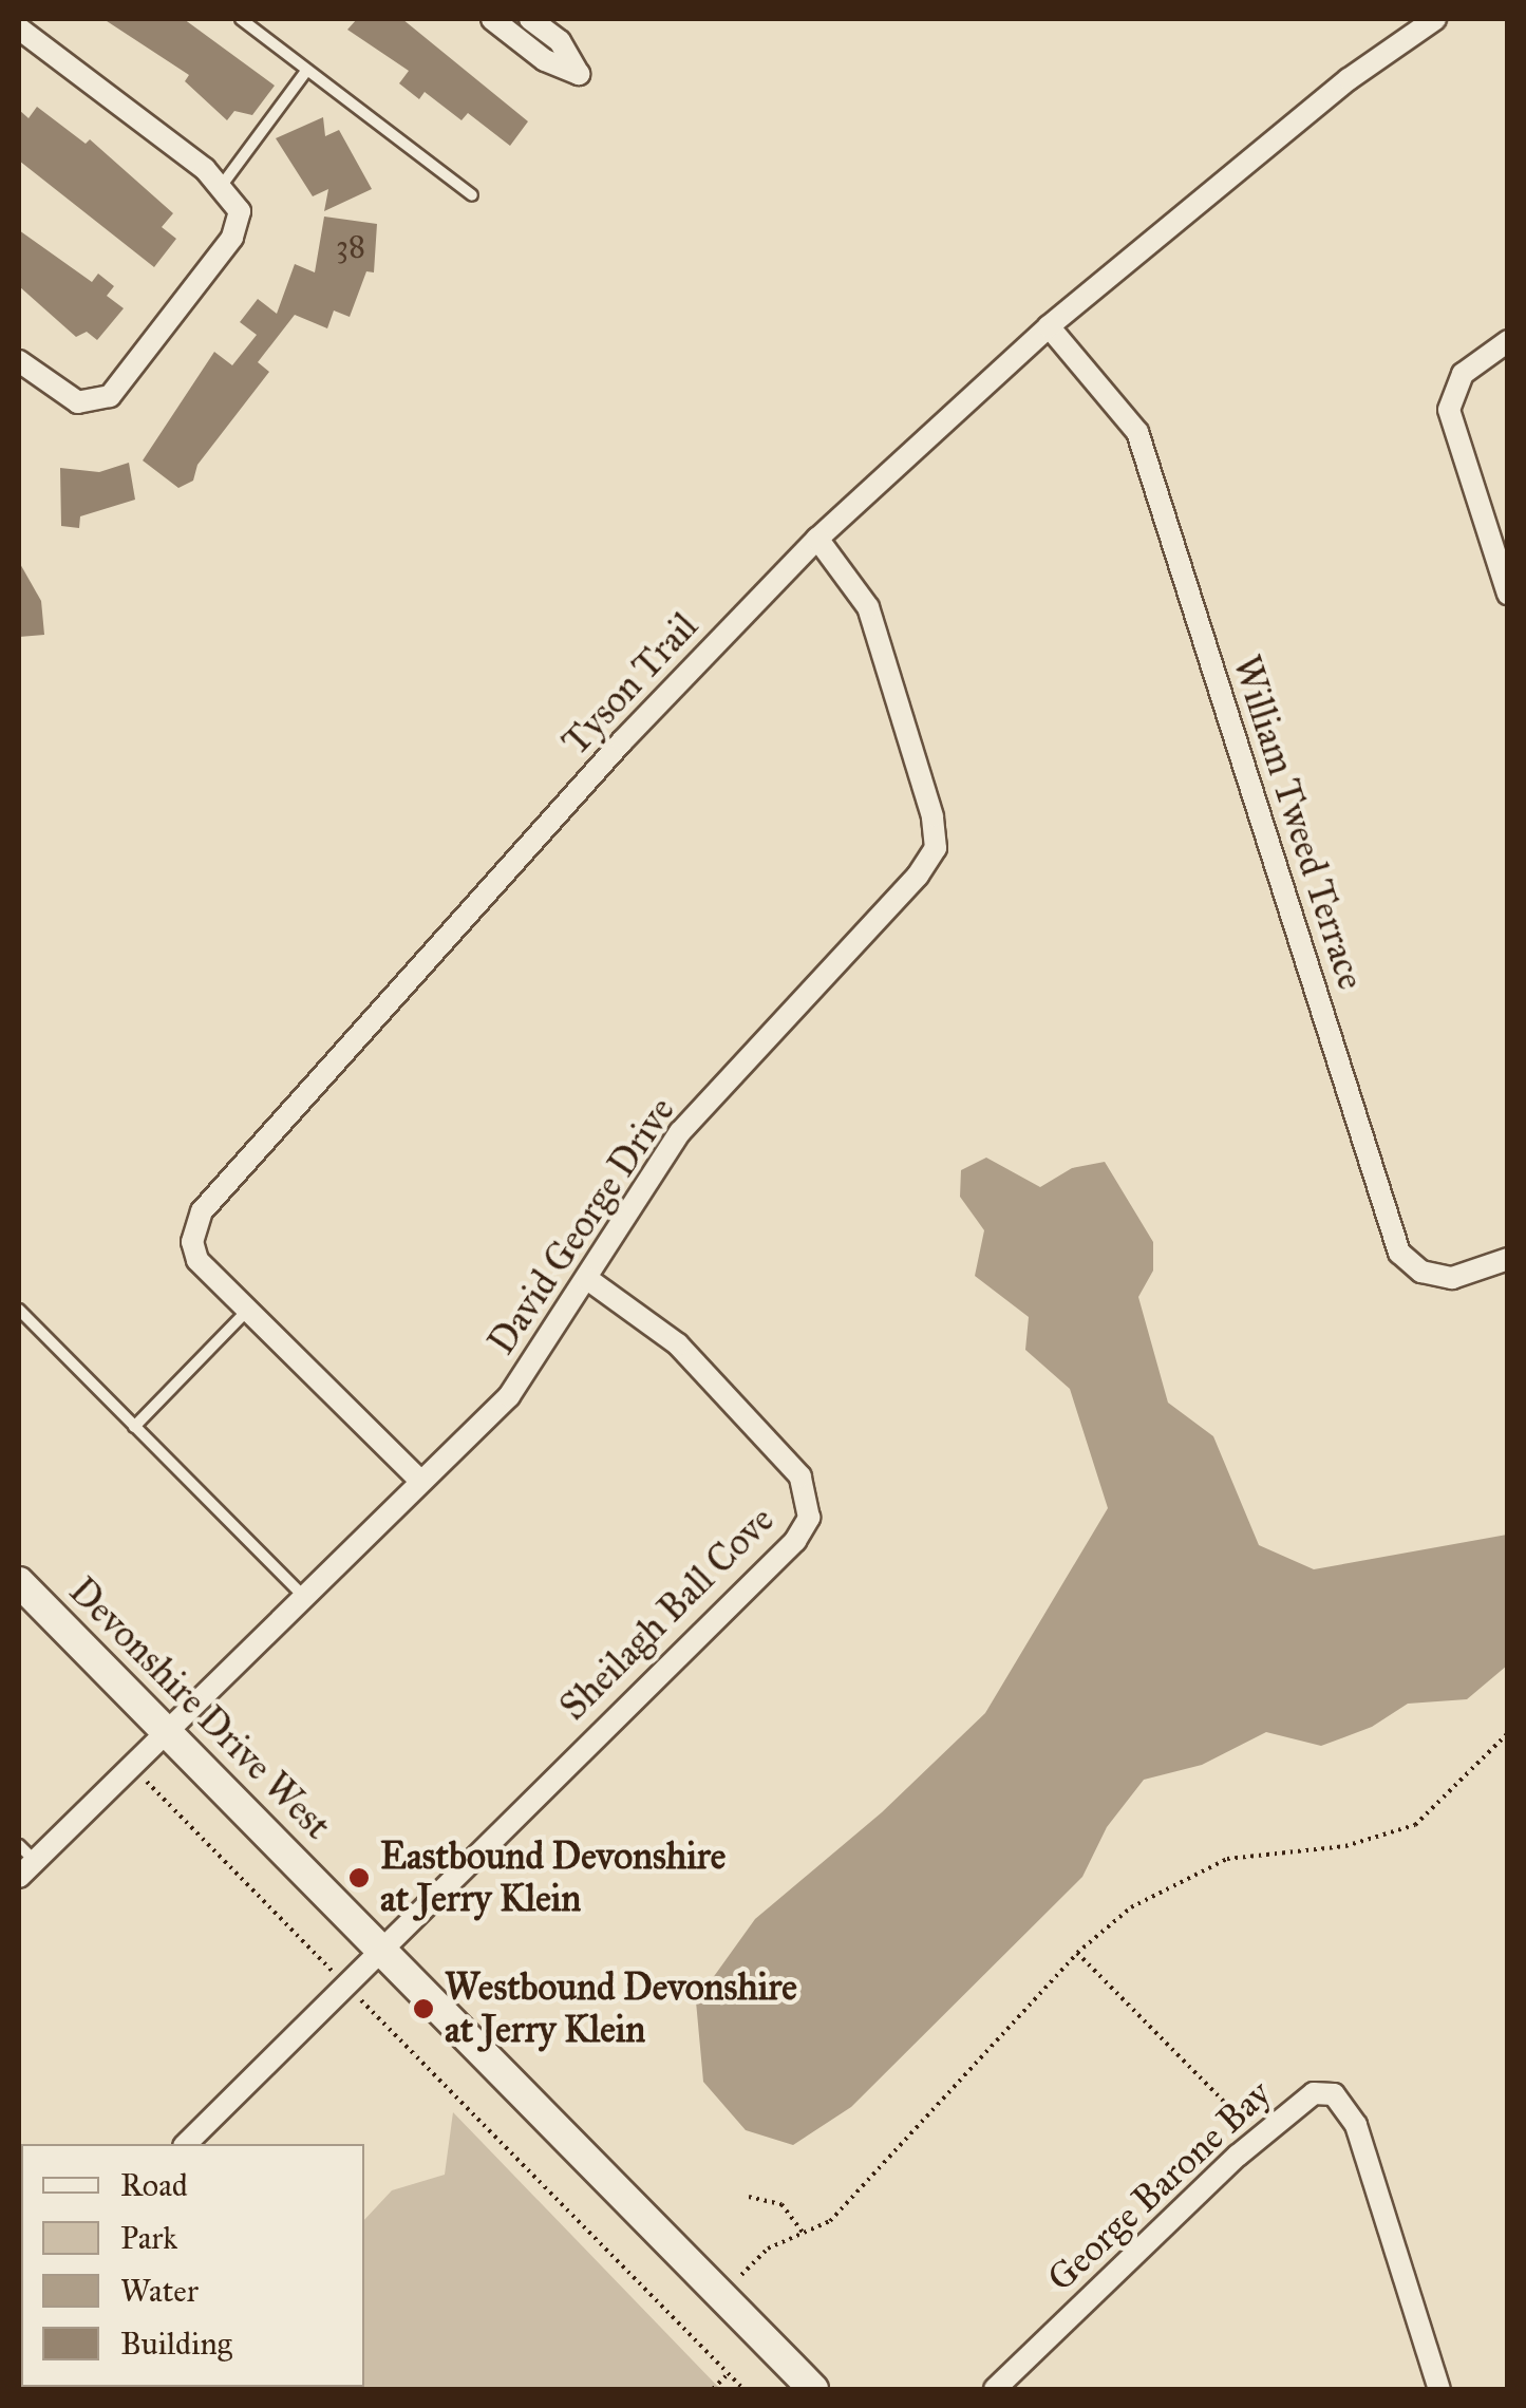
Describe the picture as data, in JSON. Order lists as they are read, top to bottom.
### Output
{
  "streets": {
    "street": [
      "Tyson Trail",
      "William Tweed Terrace",
      "David George Drive",
      "Sheilagh Ball Cove",
      "Devonshire Drive West",
      "George Barone Bay"
    ]
  },
  "crossings": [
    ["Tyson Trail", "William Tweed Terrace"],
    ["Tyson Trail", "David George Drive"],
    ["David George Drive", "Sheilagh Ball Cove"],
    ["David George Drive", "Devonshire Drive West"],
    ["Sheilagh Ball Cove", "Devonshire Drive West"]
  ],
  "places": ["Eastbound Devonshire at Jerry Klein", "Westbound Devonshire at Jerry Klein"],
  "house_numbers": ["38"],
  "legend": [
    "Road",
    "Park",
    "Water",
    "Building"
  ]
}
